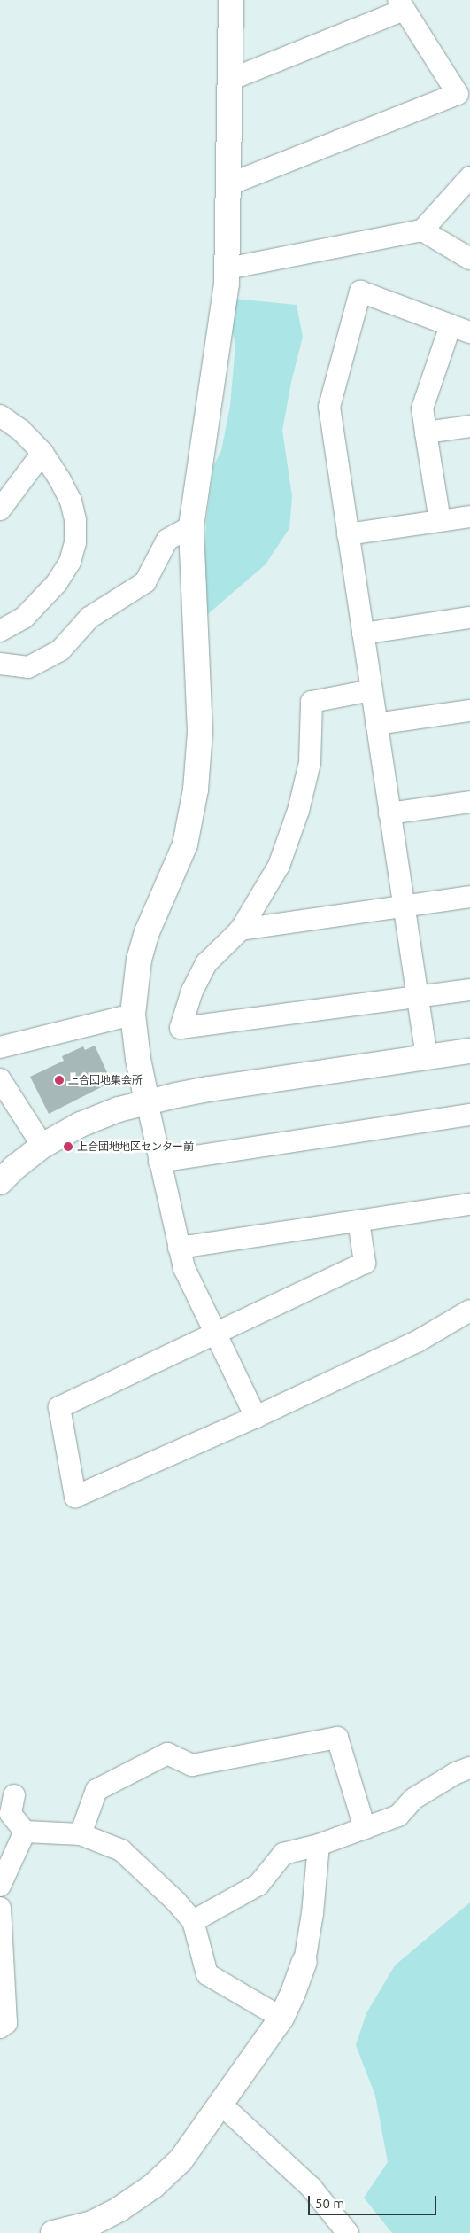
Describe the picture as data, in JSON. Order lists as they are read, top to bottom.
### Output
{
  "places": ["上合団地集会所", "上合団地地区センター前"],
  "scale_bar": "50 m"
}
